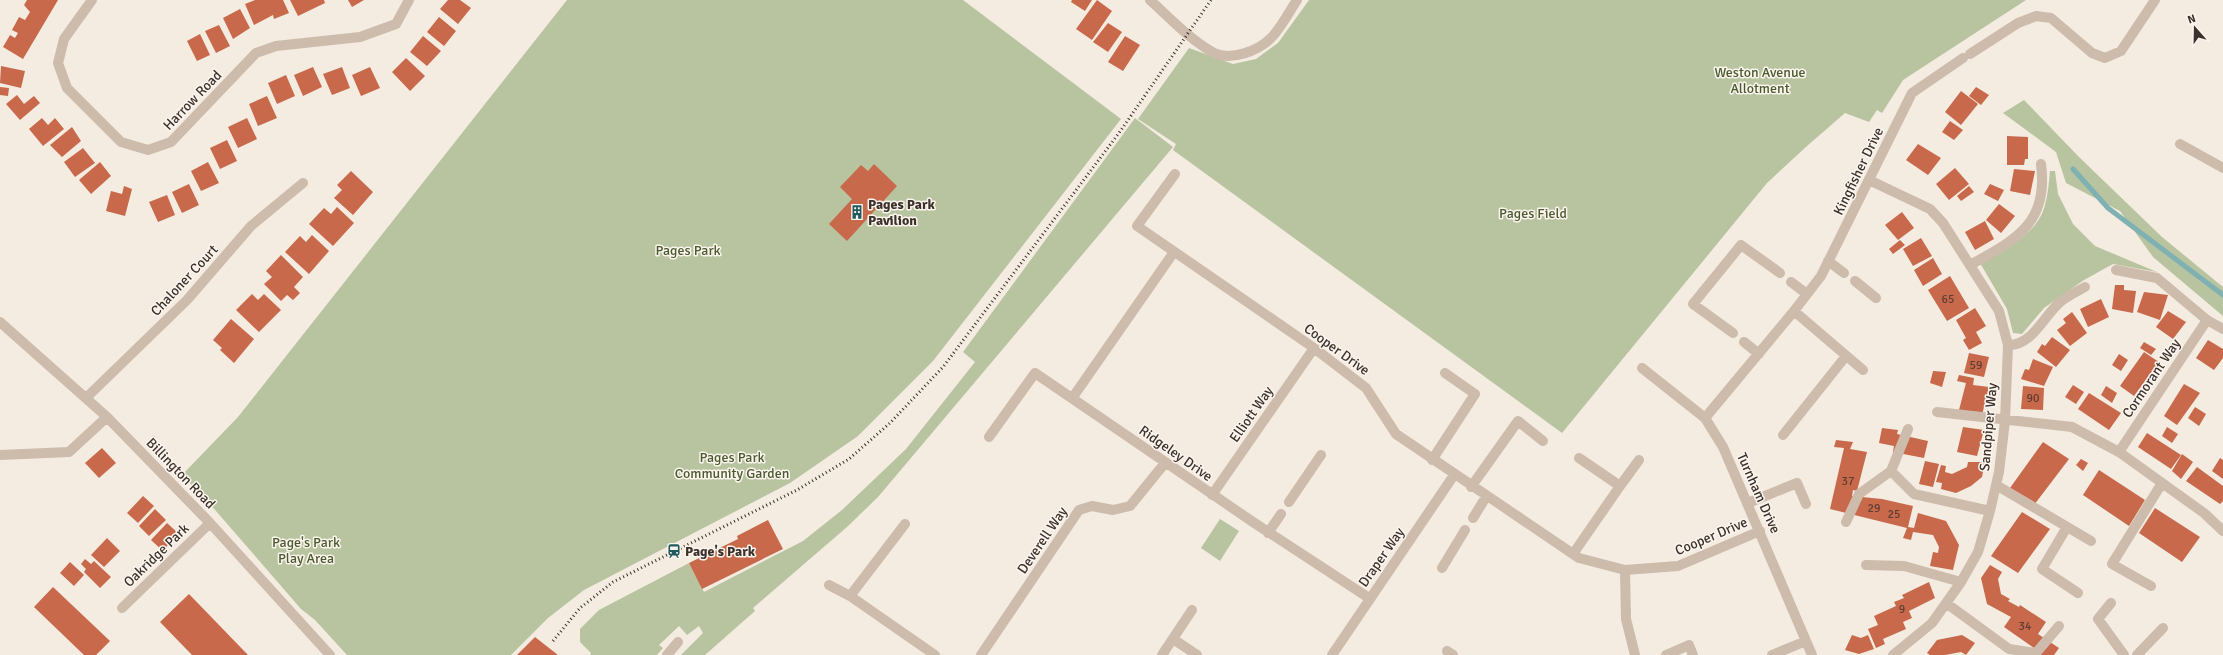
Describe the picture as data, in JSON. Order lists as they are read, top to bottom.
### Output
{
  "streets": {
    "street": [
      "Harrow Road",
      "Kingfisher Drive",
      "Chaloner Court",
      "Cooper Drive",
      "Cormorant Way",
      "Elliott Way",
      "Sandpiper Way",
      "Ridgeley Drive",
      "Billington Road",
      "Turnham Drive",
      "Deverell Way",
      "Oakridge Park",
      "Draper Way"
    ]
  },
  "crossings": [
    ["Kingfisher Drive", "Sandpiper Way"],
    ["Kingfisher Drive", "Turnham Drive"],
    ["Chaloner Court", "Billington Road"],
    ["Cooper Drive", "Elliott Way"],
    ["Cooper Drive", "Turnham Drive"],
    ["Cooper Drive", "Draper Way"],
    ["Elliott Way", "Ridgeley Drive"],
    ["Ridgeley Drive", "Deverell Way"],
    ["Ridgeley Drive", "Draper Way"],
    ["Billington Road", "Oakridge Park"]
  ],
  "parks": [
    "Weston Avenue Allotment",
    "Pages Field",
    "Pages Park",
    "Pages Park Community Garden",
    "Page's Park Play Area"
  ],
  "places": {
    "building": ["Pages Park Pavilion"],
    "station": ["Page's Park"]
  },
  "house_numbers": [
    "65",
    "59",
    "90",
    "37",
    "29",
    "25",
    "9",
    "34"
  ],
  "north": "top"
}
